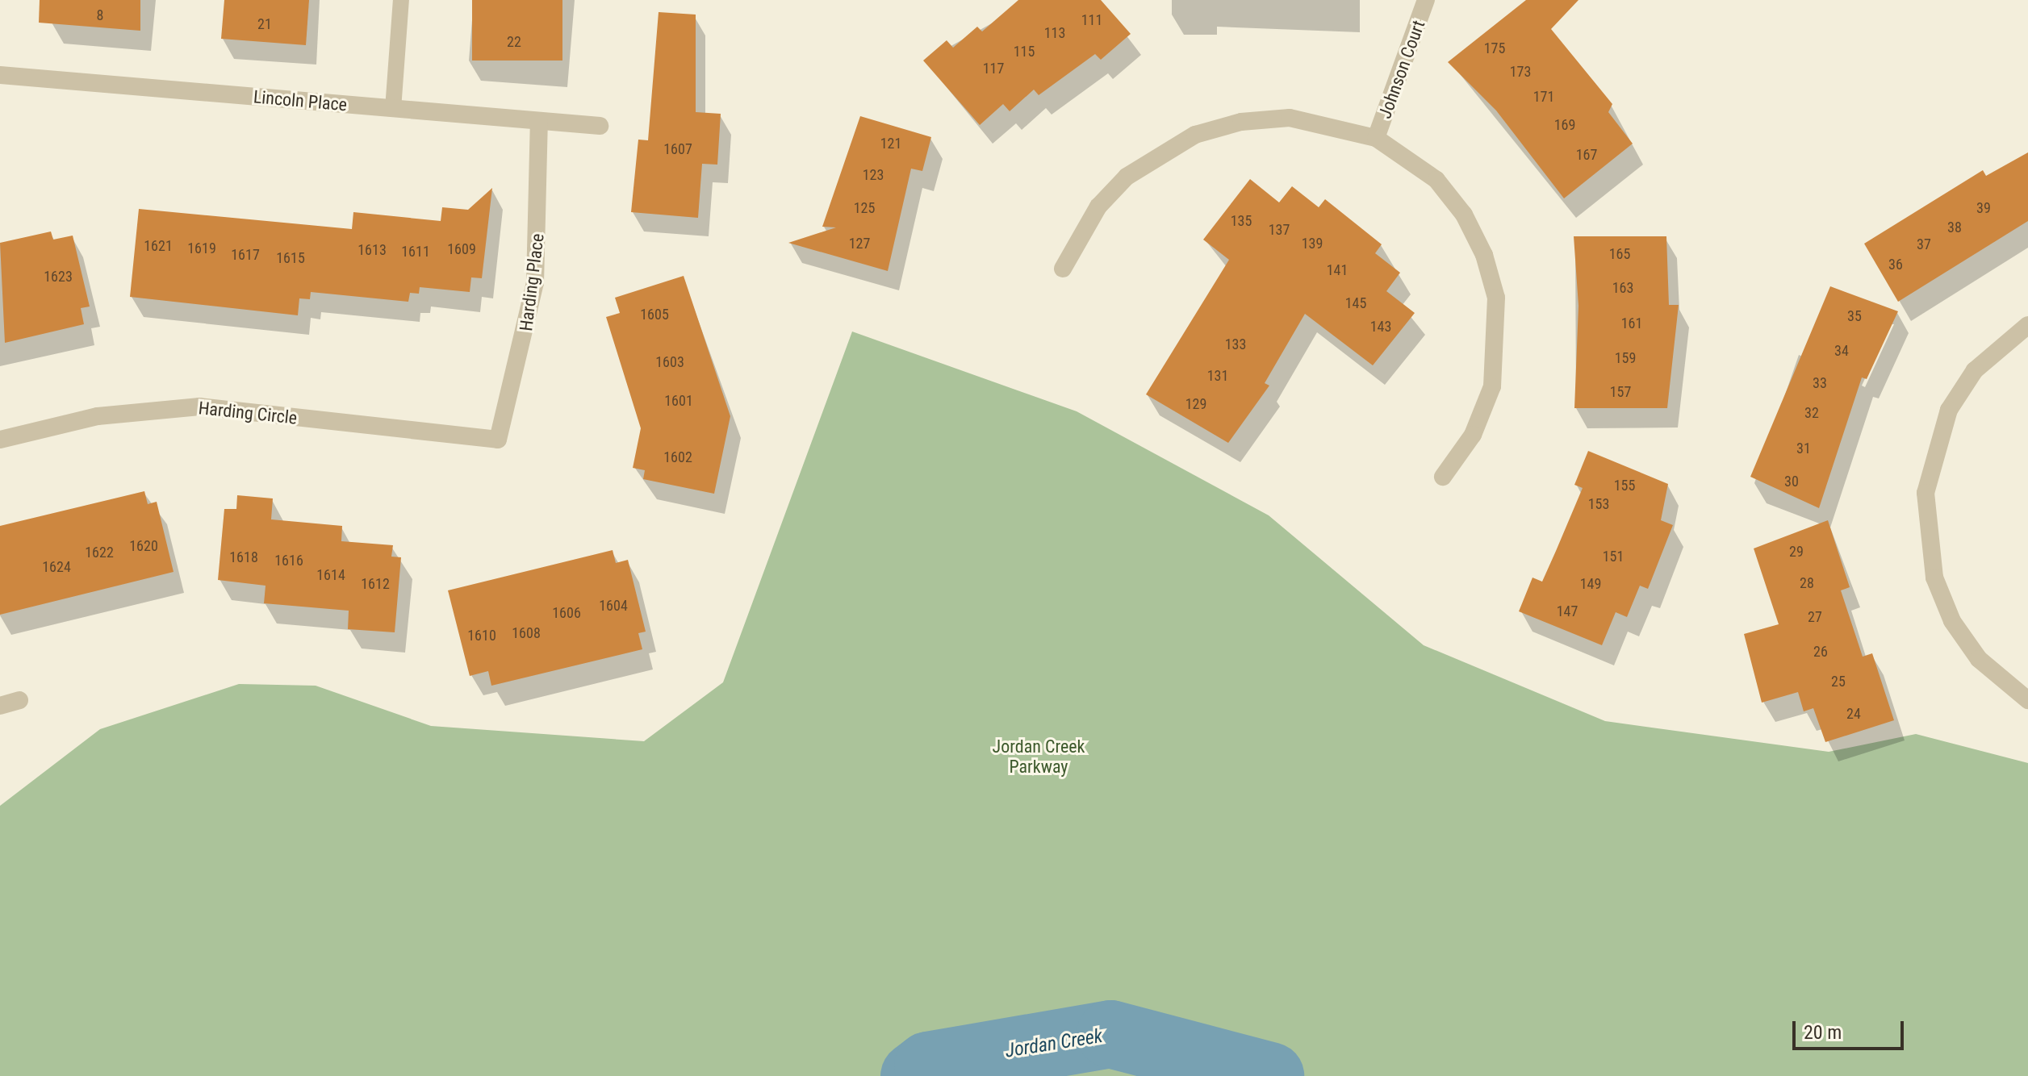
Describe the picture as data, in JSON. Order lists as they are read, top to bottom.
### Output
{
  "streets": {
    "street": [
      "Johnson Court",
      "Lincoln Place",
      "Harding Place",
      "Harding Circle"
    ]
  },
  "crossings": [
    ["Lincoln Place", "Harding Place"],
    ["Harding Place", "Harding Circle"]
  ],
  "water": ["Jordan Creek"],
  "parks": ["Jordan Creek Parkway"],
  "house_numbers": [
    "8",
    "111",
    "21",
    "113",
    "22",
    "175",
    "115",
    "117",
    "173",
    "171",
    "169",
    "121",
    "1607",
    "167",
    "123",
    "125",
    "39",
    "135",
    "38",
    "137",
    "127",
    "139",
    "37",
    "1621",
    "1619",
    "1609",
    "1613",
    "1611",
    "165",
    "1617",
    "1615",
    "36",
    "141",
    "1623",
    "163",
    "145",
    "1605",
    "35",
    "161",
    "143",
    "133",
    "34",
    "159",
    "1603",
    "131",
    "33",
    "157",
    "1601",
    "129",
    "32",
    "31",
    "1602",
    "30",
    "155",
    "153",
    "1620",
    "29",
    "1622",
    "151",
    "1618",
    "1616",
    "1624",
    "1614",
    "28",
    "1612",
    "149",
    "1604",
    "147",
    "1606",
    "27",
    "1608",
    "1610",
    "26",
    "25",
    "24"
  ],
  "scale_bar": "20 m"
}
